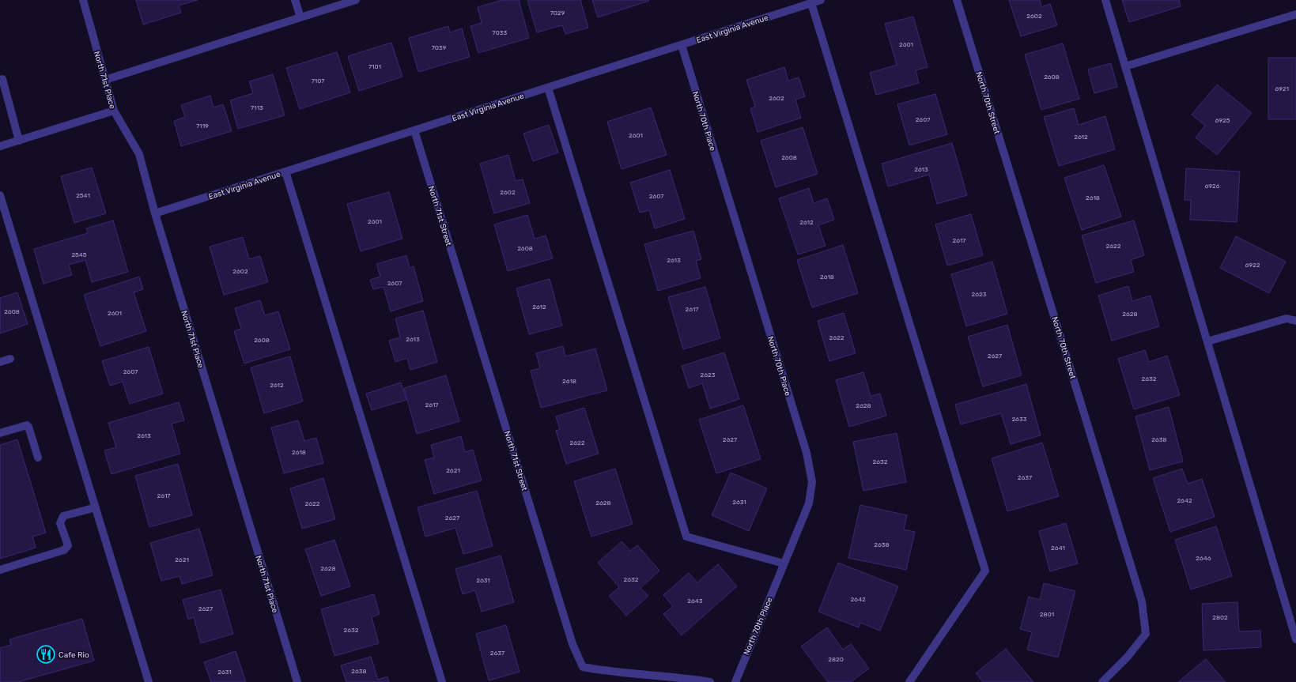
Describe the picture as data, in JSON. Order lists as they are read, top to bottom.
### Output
{
  "streets": {
    "street": [
      "East Virginia Avenue",
      "North 71st Place",
      "North 70th Street",
      "North 70th Place",
      "North 71st Street"
    ]
  },
  "crossings": [
    ["East Virginia Avenue", "North 71st Place"],
    ["East Virginia Avenue", "North 70th Place"],
    ["East Virginia Avenue", "North 71st Street"]
  ],
  "places": {
    "restaurant": ["Cafe Rio"]
  },
  "house_numbers": [
    "7029",
    "2602",
    "7033",
    "2601",
    "7039",
    "7101",
    "2608",
    "7107",
    "6921",
    "2602",
    "7113",
    "2607",
    "6925",
    "7119",
    "2601",
    "2612",
    "2608",
    "2613",
    "6926",
    "2602",
    "2541",
    "2607",
    "2618",
    "2601",
    "2612",
    "2617",
    "2622",
    "2608",
    "2545",
    "2613",
    "6922",
    "2602",
    "2618",
    "2607",
    "2623",
    "2612",
    "2617",
    "2608",
    "2601",
    "2628",
    "2622",
    "2613",
    "2608",
    "2627",
    "2607",
    "2623",
    "2632",
    "2618",
    "2612",
    "2617",
    "2628",
    "2633",
    "2613",
    "2627",
    "2638",
    "2622",
    "2618",
    "2632",
    "2621",
    "2637",
    "2617",
    "2642",
    "2631",
    "2628",
    "2622",
    "2627",
    "2638",
    "2641",
    "2646",
    "2621",
    "2628",
    "2632",
    "2631",
    "2642",
    "2643",
    "2627",
    "2801",
    "2802",
    "2632",
    "2637",
    "2820",
    "2638",
    "2631"
  ]
}
